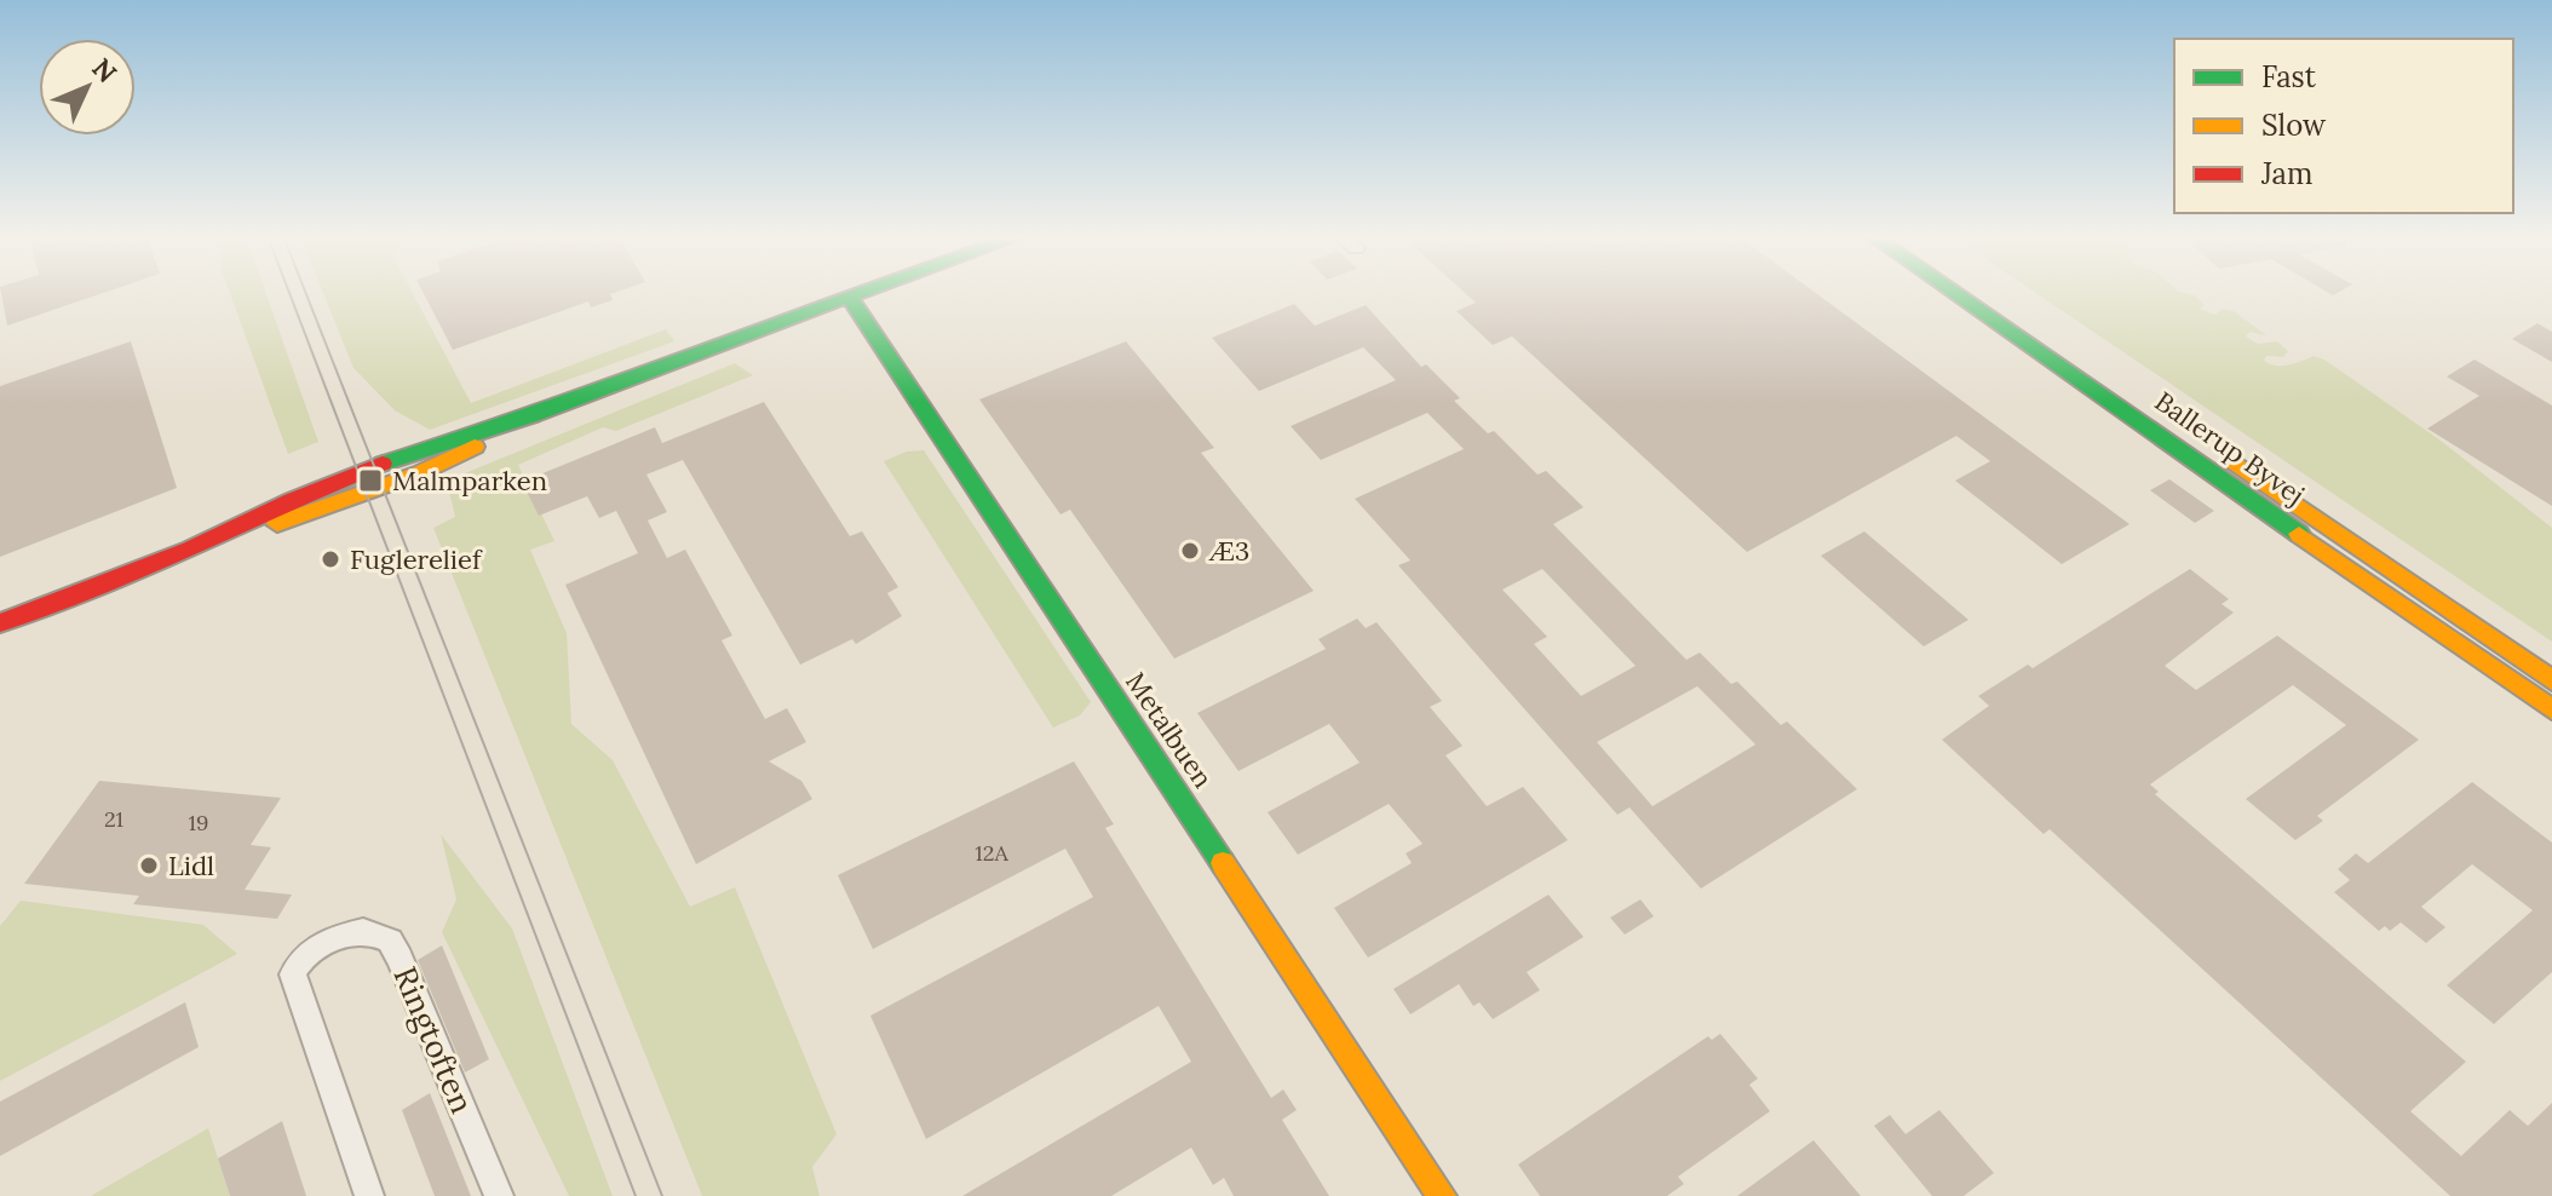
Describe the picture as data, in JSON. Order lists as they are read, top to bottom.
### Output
{
  "streets": {
    "street": ["Ballerup Byvej", "Metalbuen", "Ringtoften"]
  },
  "places": {
    "transit": ["Malmparken"],
    "other": ["Æ3", "Fuglerelief", "Lidl"]
  },
  "house_numbers": ["21", "19", "12A"],
  "legend": ["Fast", "Slow", "Jam"],
  "north": "top right"
}
